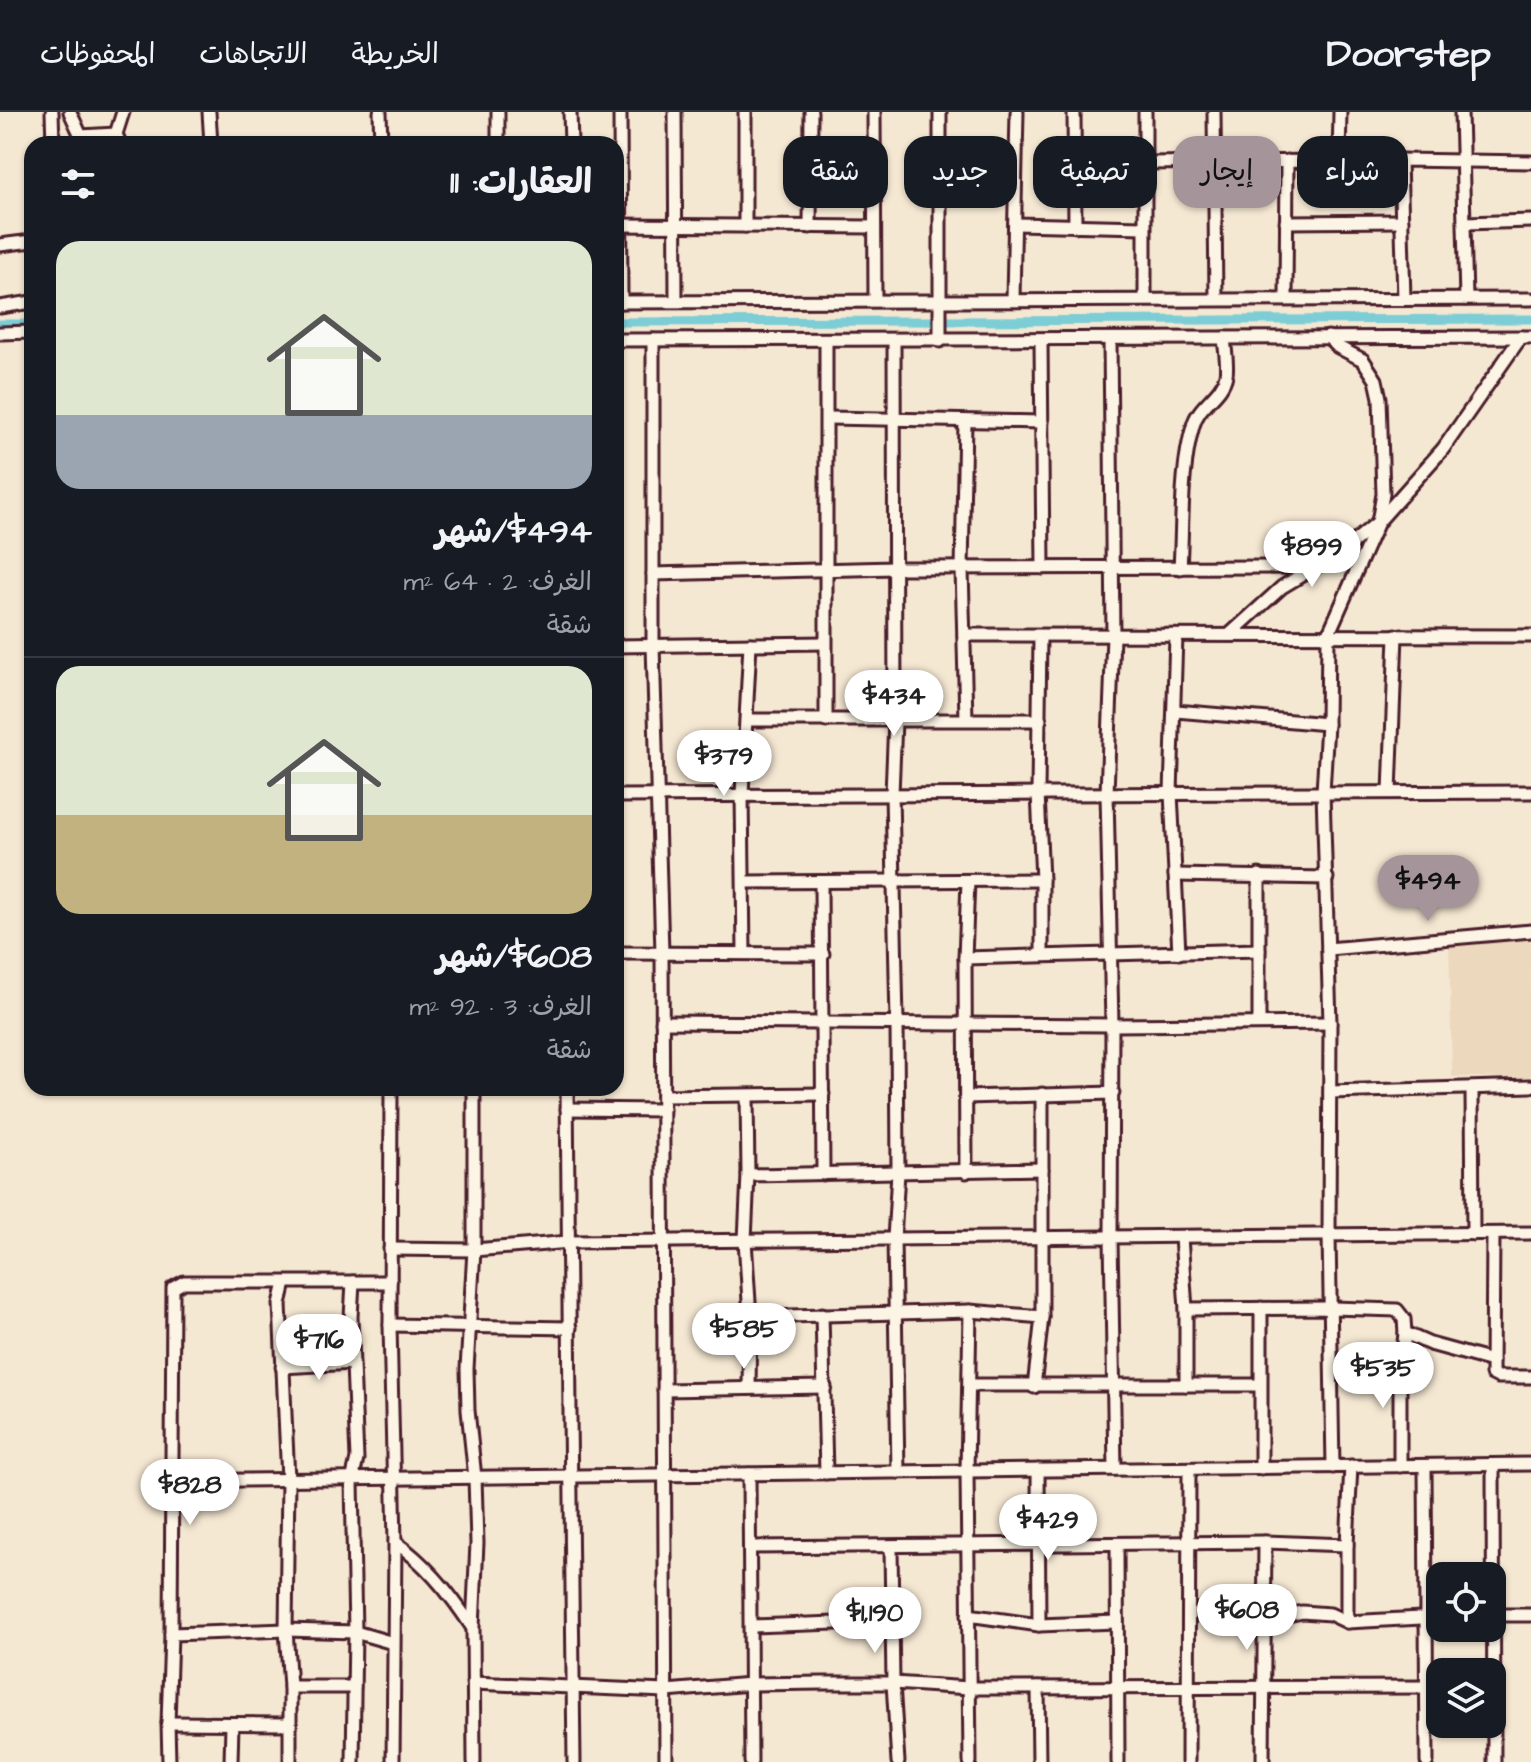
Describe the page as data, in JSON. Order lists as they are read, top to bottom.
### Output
{
  "page": {
    "header": "Doorstep",
    "nav": ["الخريطة", "الاتجاهات", "المحفوظات"],
    "chip": [
      "شراء",
      "إيجار",
      "تصفية",
      "جديد",
      "شقة"
    ],
    "heading": "العقارات: 11",
    "list": [
      {
        "name": "$494/شهر",
        "note": "الغرف: 2 · 64 m² · شقة"
      },
      {
        "name": "$608/شهر",
        "note": "الغرف: 3 · 92 m² · شقة"
      }
    ],
    "price": [
      "$899",
      "$434",
      "$379",
      "$494",
      "$585",
      "$716",
      "$535",
      "$828",
      "$429",
      "$608",
      "$1,190"
    ]
  }
}
